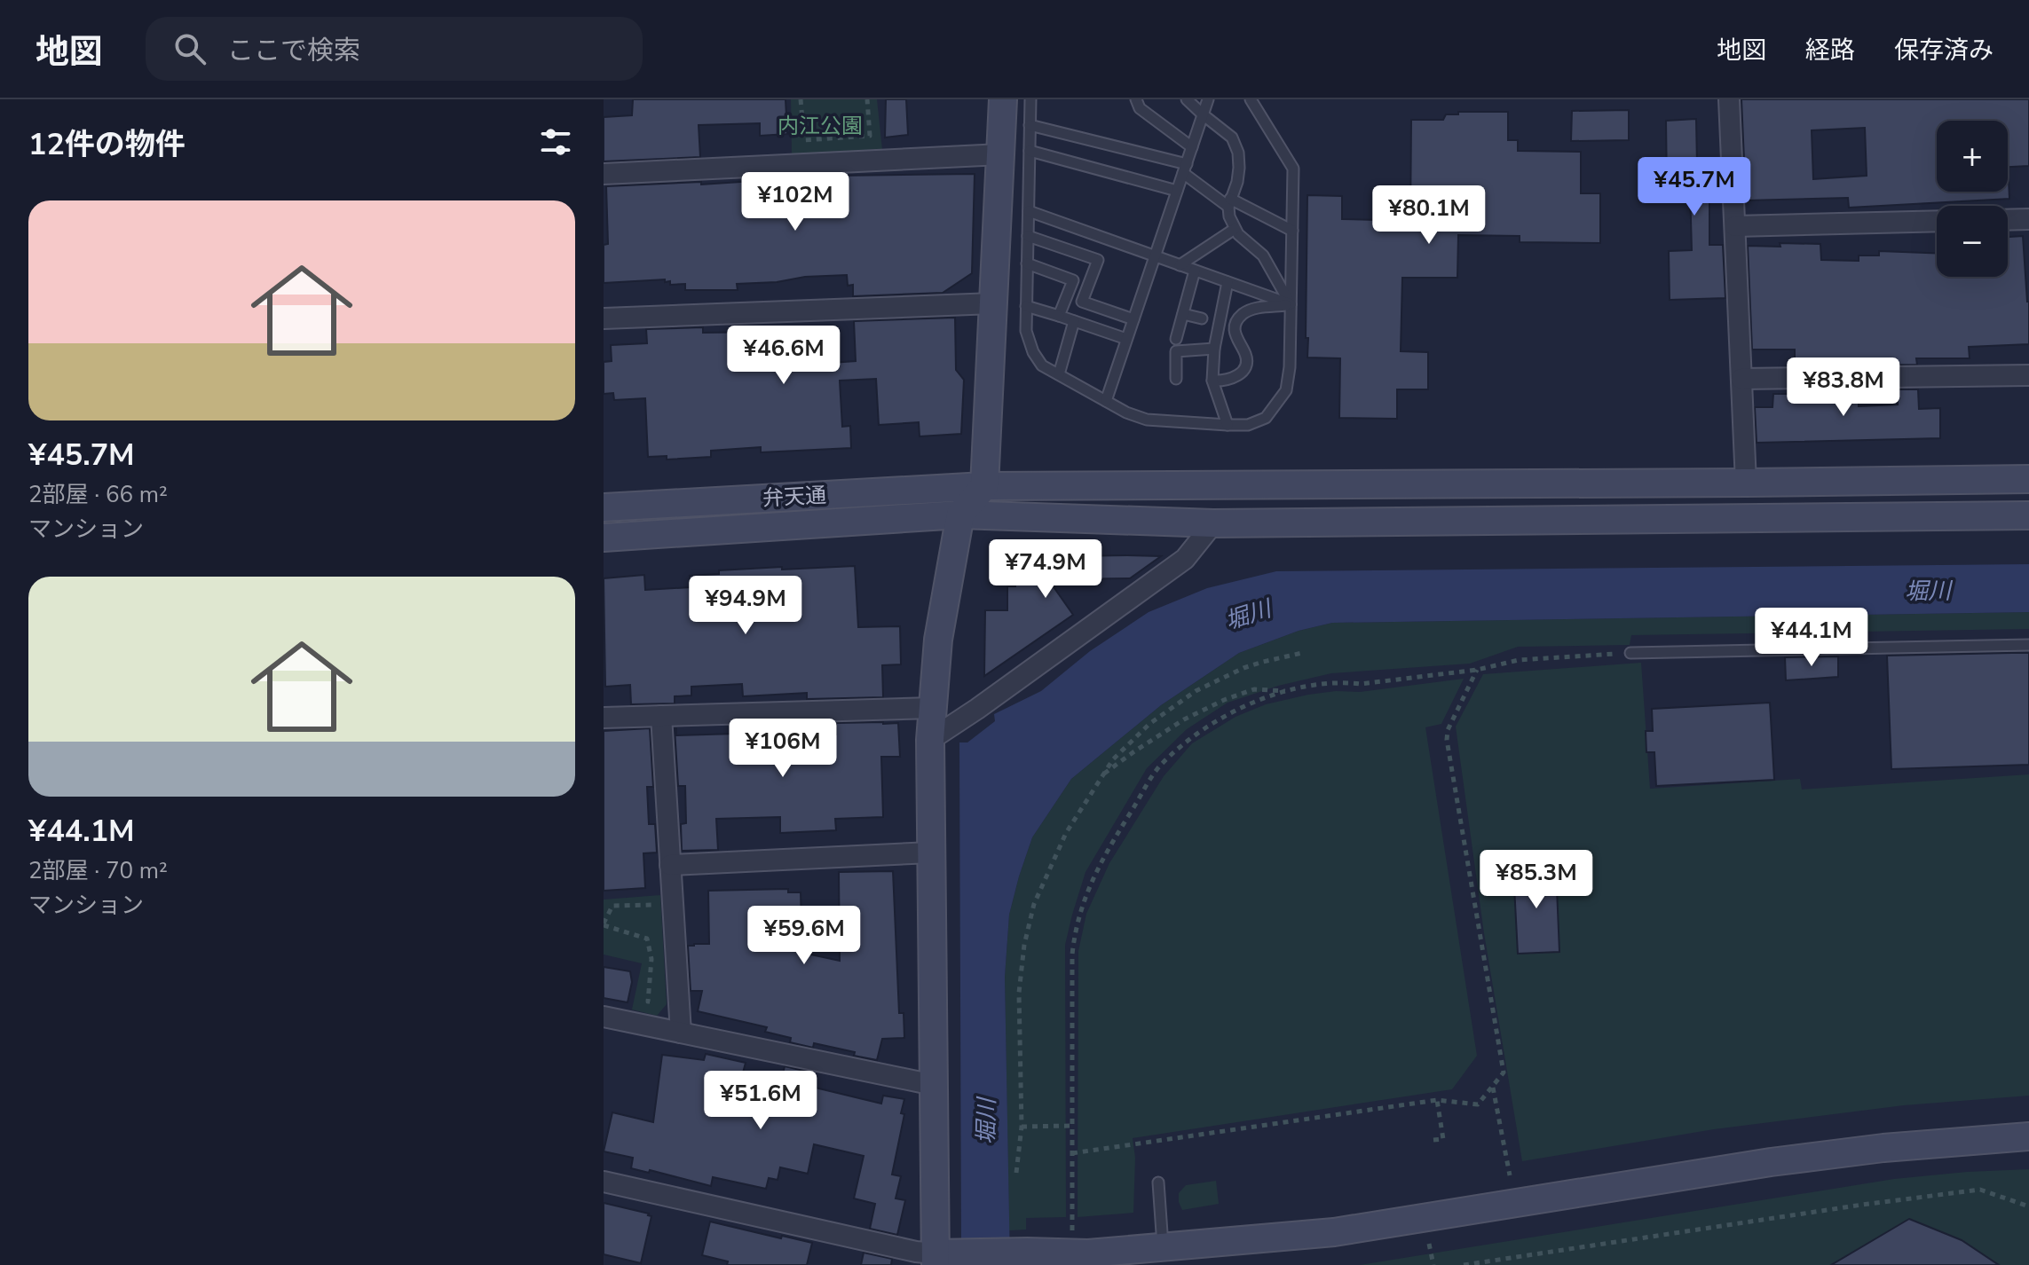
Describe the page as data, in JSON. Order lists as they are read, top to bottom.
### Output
{
  "streets": {
    "street": ["弁天通"]
  },
  "water": ["堀川"],
  "parks": ["内江公園"],
  "page": {
    "header": "地図",
    "search": "ここで検索",
    "nav": ["地図", "経路", "保存済み"],
    "heading": "12件の物件",
    "map_buttons": ["+", "−"],
    "price": [
      "¥45.7M",
      "¥102M",
      "¥80.1M",
      "¥46.6M",
      "¥83.8M",
      "¥74.9M",
      "¥94.9M",
      "¥44.1M",
      "¥106M",
      "¥85.3M",
      "¥59.6M",
      "¥51.6M"
    ],
    "list": [
      {
        "name": "¥45.7M",
        "note": "2部屋 · 66 m² · マンション"
      },
      {
        "name": "¥44.1M",
        "note": "2部屋 · 70 m² · マンション"
      }
    ]
  }
}
